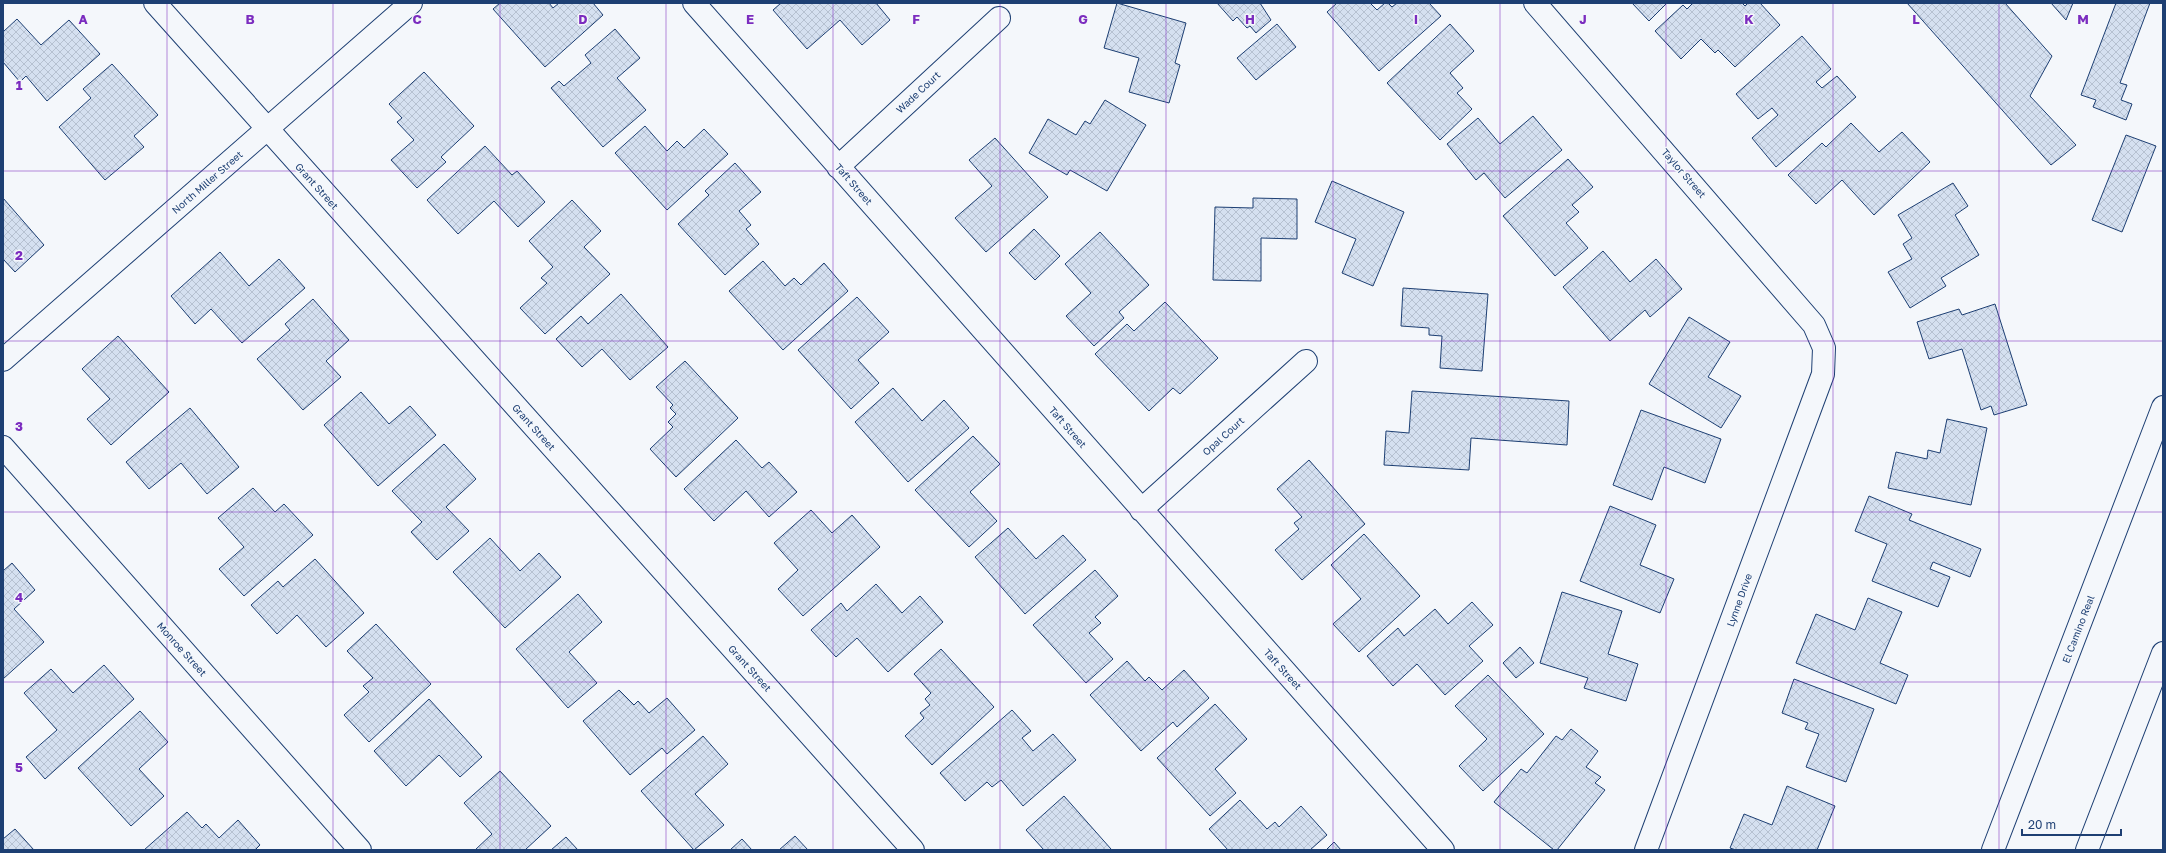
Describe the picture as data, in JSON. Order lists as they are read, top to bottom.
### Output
{
  "streets": {
    "main road": [
      "Wade Court",
      "Taylor Street",
      "North Miller Street",
      "Taft Street",
      "Grant Street",
      "Opal Court",
      "Lynne Drive",
      "El Camino Real",
      "Monroe Street"
    ]
  },
  "crossings": [
    ["Wade Court", "Taft Street"],
    ["Taylor Street", "Lynne Drive"],
    ["North Miller Street", "Grant Street"],
    ["Taft Street", "Opal Court"]
  ],
  "scale_bar": "20 m",
  "grid": {
    "columns": [
      "A",
      "B",
      "C",
      "D",
      "E",
      "F",
      "G",
      "H",
      "I",
      "J",
      "K",
      "L",
      "M"
    ],
    "rows": [
      "1",
      "2",
      "3",
      "4",
      "5"
    ]
  }
}
